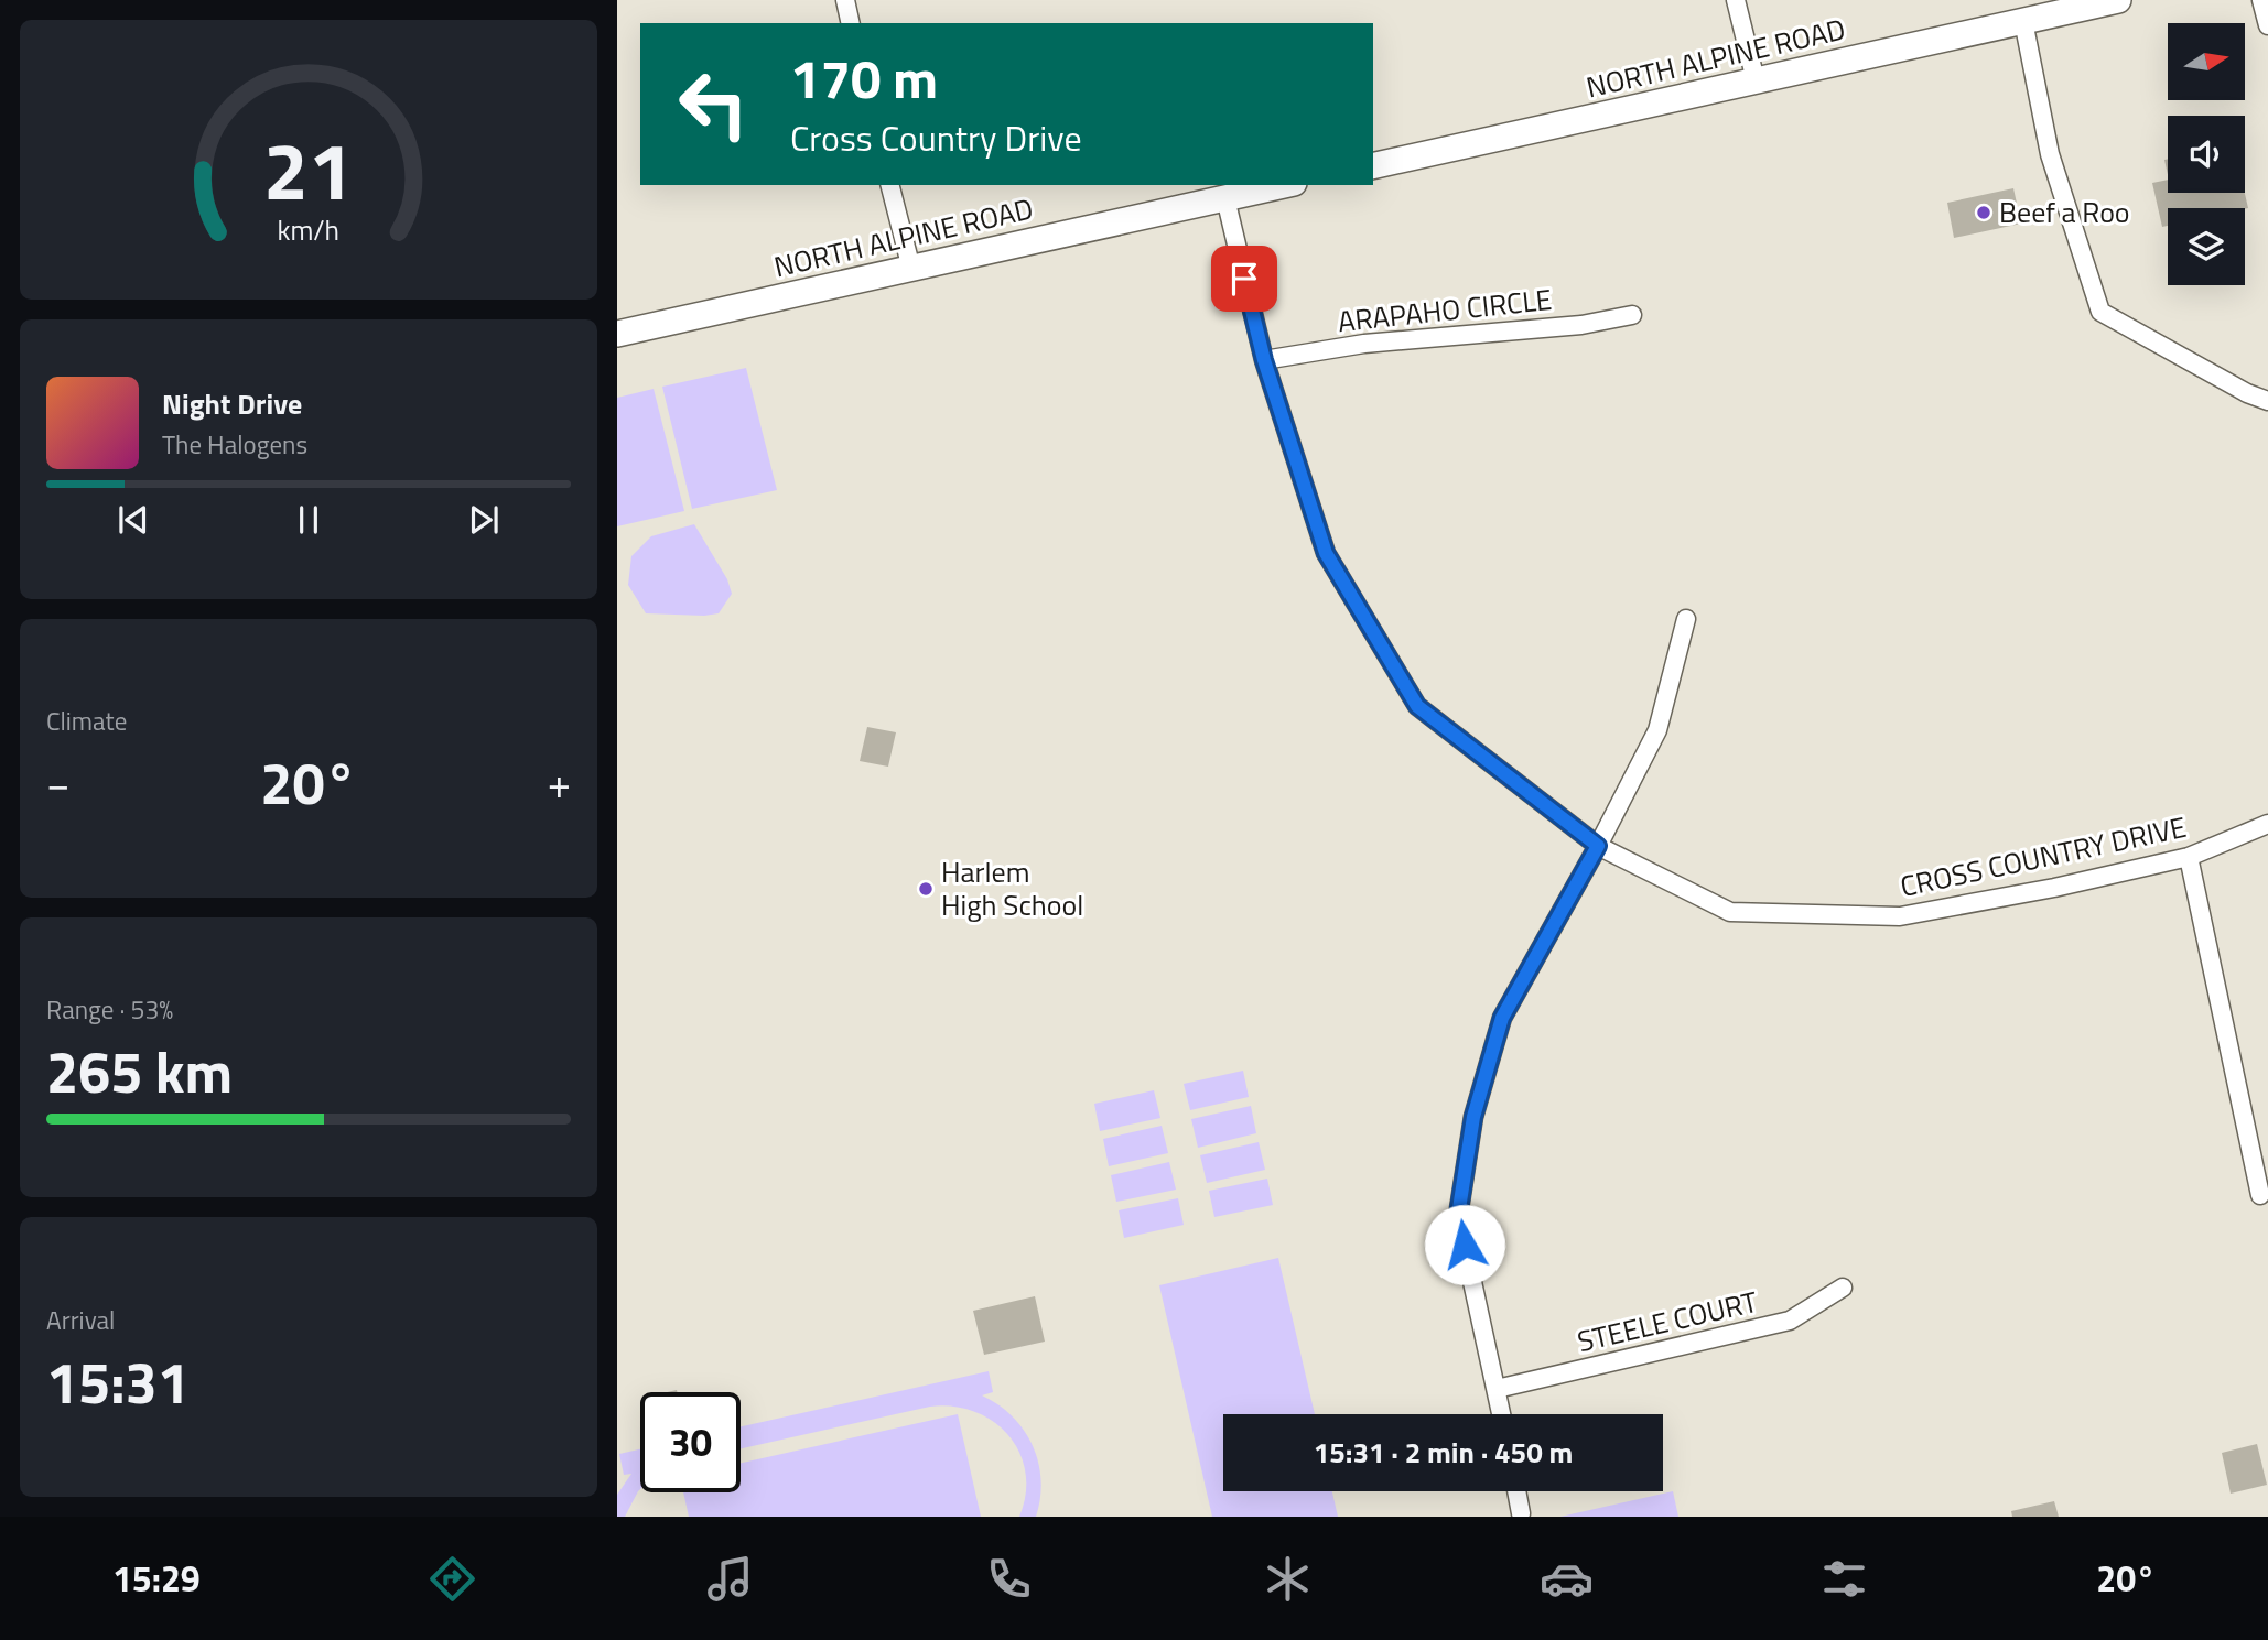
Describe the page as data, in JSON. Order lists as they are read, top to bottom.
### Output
{
  "streets": {
    "main road": ["NORTH ALPINE ROAD"],
    "street": ["ARAPAHO CIRCLE", "CROSS COUNTRY DRIVE", "STEELE COURT"]
  },
  "crossings": [
    ["NORTH ALPINE ROAD", "CROSS COUNTRY DRIVE"],
    ["ARAPAHO CIRCLE", "CROSS COUNTRY DRIVE"]
  ],
  "places": ["Beef a Roo", "Harlem High School"],
  "north": "right",
  "page": {
    "turn": ["170 m", "Cross Country Drive"],
    "song": ["Night Drive", "The Halogens"],
    "tile": [
      "Climate",
      ["Range · 53%", "265 km"],
      ["Arrival", "15:31"]
    ],
    "heat": ["−", "20°", "+"],
    "limit": "30",
    "trip": "15:31 · 2 min · 450 m",
    "tabs": ["15:29", "20°"],
    "gauge": ["21", "km/h"]
  }
}
